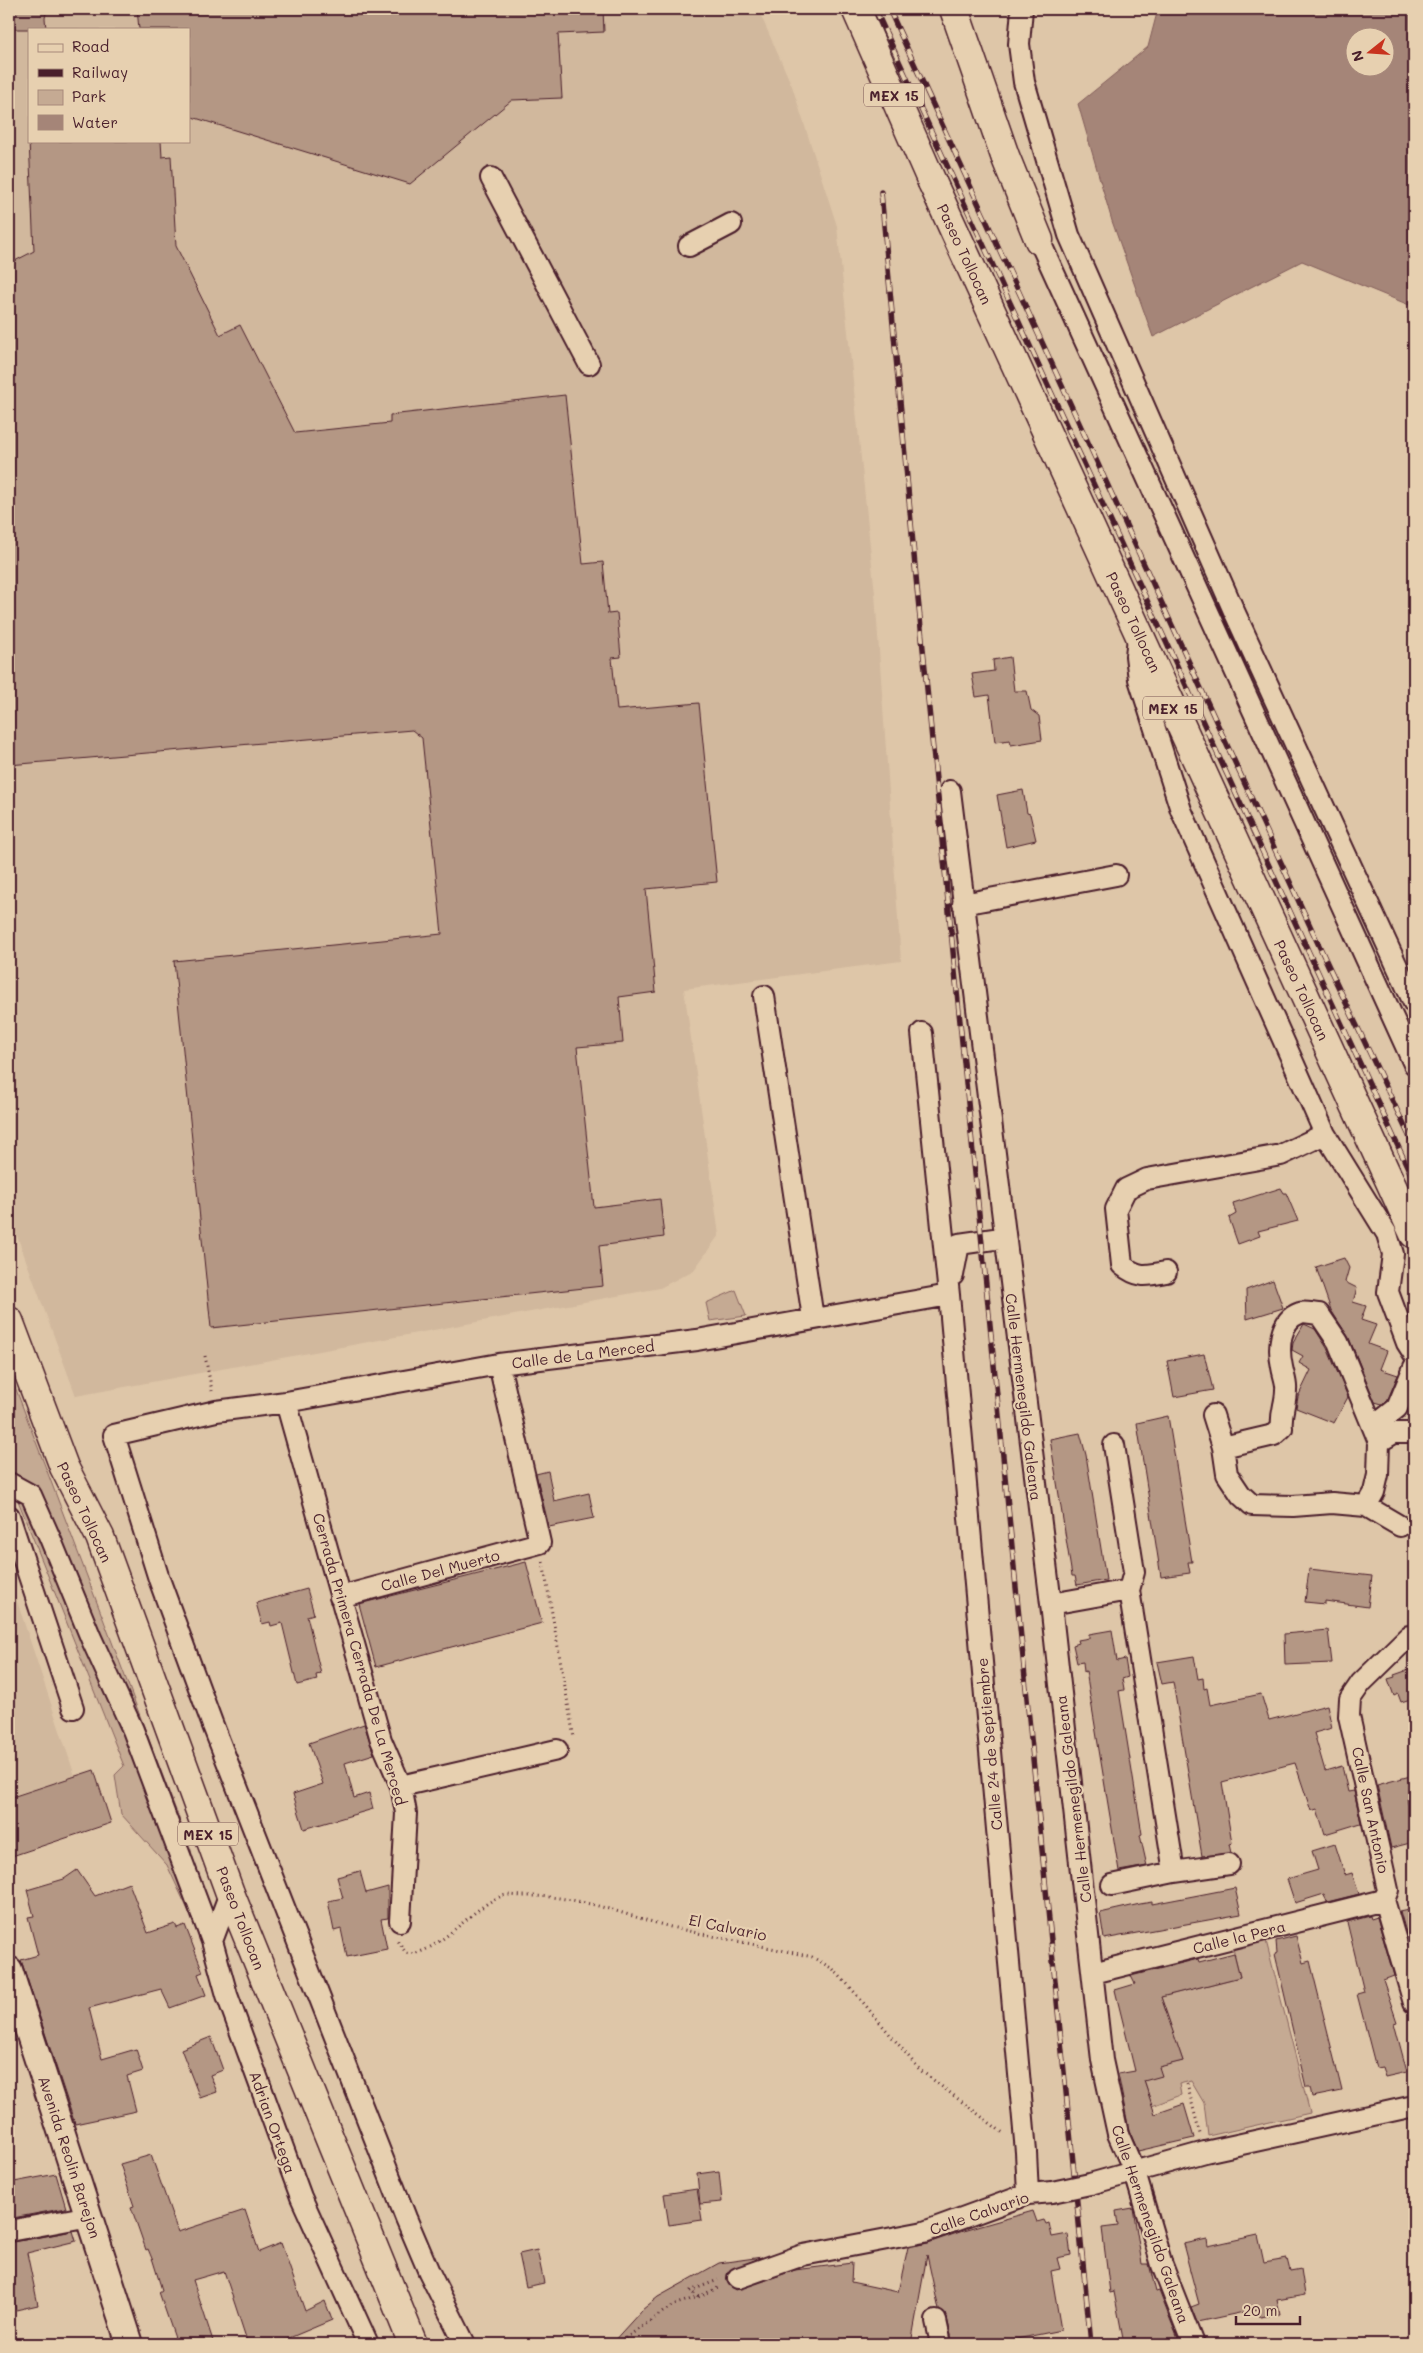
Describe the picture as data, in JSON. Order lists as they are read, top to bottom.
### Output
{
  "streets": {
    "highway": ["MEX 15", "Paseo Tollocan"],
    "main road": ["Avenida Reolin Barejon"],
    "street": [
      "Calle de La Merced",
      "Calle Hermenegildo Galeana",
      "Calle Del Muerto",
      "Cerrada Primera Cerrada De La Merced",
      "Calle 24 de Septiembre",
      "Calle San Antonio",
      "Calle la Pera",
      "Adrian Ortega",
      "Calle Calvario"
    ],
    "path": ["El Calvario"]
  },
  "crossings": [
    ["Calle de La Merced", "Cerrada Primera Cerrada De La Merced"],
    ["Calle de La Merced", "Calle 24 de Septiembre"],
    ["Calle Hermenegildo Galeana", "Calle la Pera"],
    ["Calle Hermenegildo Galeana", "Calle Calvario"],
    ["Calle Del Muerto", "Cerrada Primera Cerrada De La Merced"],
    ["Cerrada Primera Cerrada De La Merced", "El Calvario"],
    ["Calle 24 de Septiembre", "El Calvario"],
    ["Calle 24 de Septiembre", "Calle Calvario"],
    ["Calle San Antonio", "Calle la Pera"]
  ],
  "legend": [
    "Road",
    "Railway",
    "Park",
    "Water"
  ],
  "scale_bar": "20 m",
  "north": "left"
}
